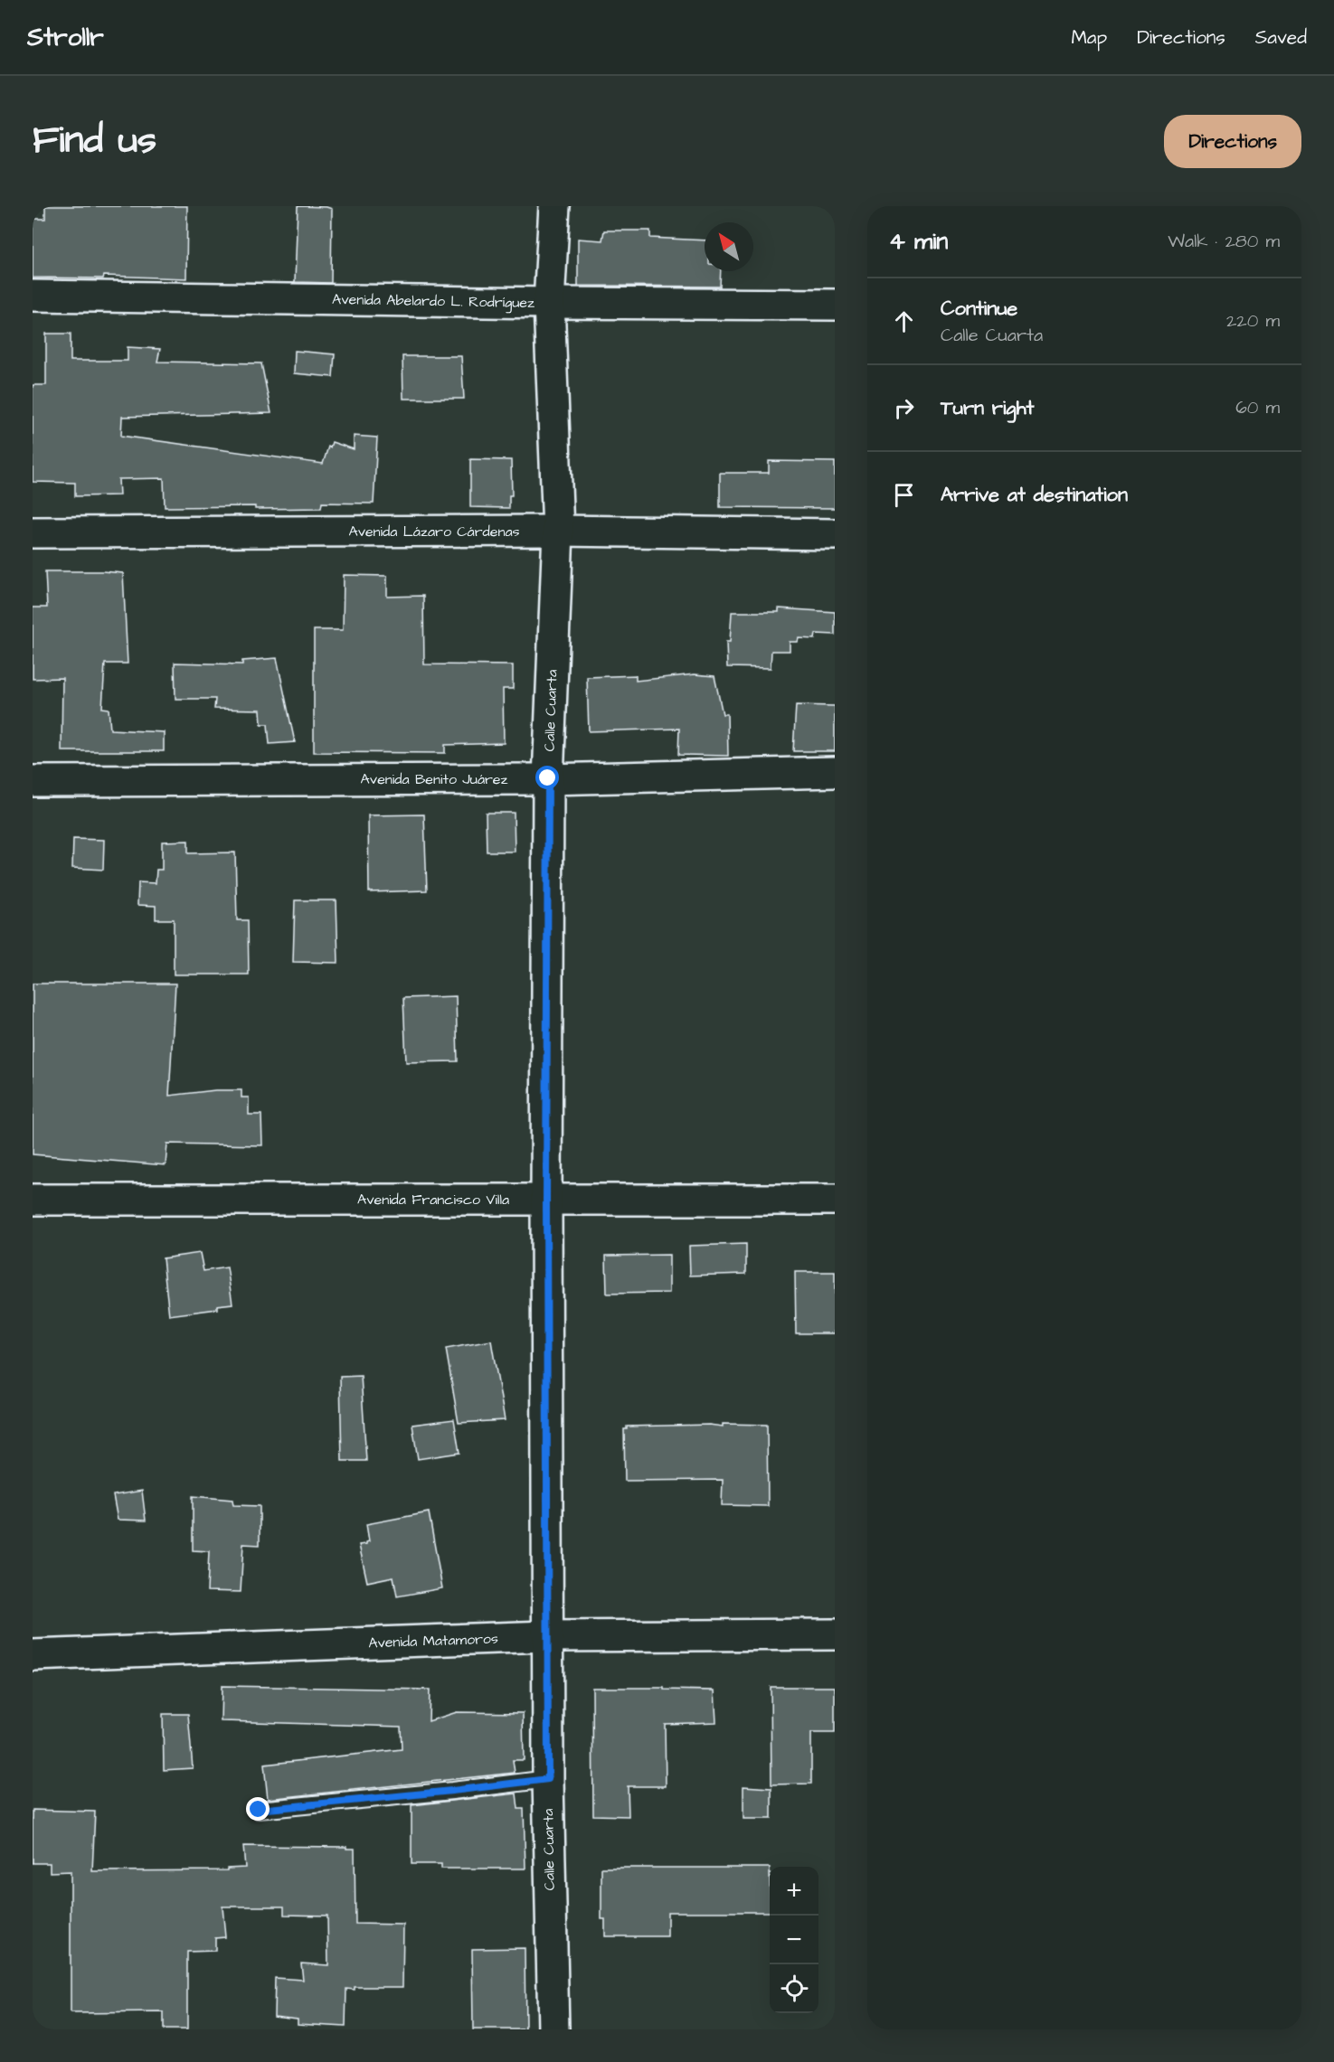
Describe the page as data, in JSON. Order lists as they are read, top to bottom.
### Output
{
  "streets": {
    "street": [
      "Avenida Abelardo L. Rodríguez",
      "Avenida Lázaro Cárdenas",
      "Calle Cuarta",
      "Avenida Benito Juárez",
      "Avenida Francisco Villa",
      "Avenida Matamoros"
    ]
  },
  "crossings": [
    ["Avenida Abelardo L. Rodríguez", "Calle Cuarta"],
    ["Avenida Lázaro Cárdenas", "Calle Cuarta"],
    ["Calle Cuarta", "Avenida Benito Juárez"],
    ["Calle Cuarta", "Avenida Francisco Villa"],
    ["Calle Cuarta", "Avenida Matamoros"]
  ],
  "north": "top left",
  "page": {
    "header": "Strollr",
    "nav": ["Map", "Directions", "Saved"],
    "title": "Find us",
    "buttons": "Directions",
    "heading": ["4 min", "Walk · 280 m"],
    "list": [
      ["Continue", "Calle Cuarta", "220 m"],
      ["Turn right", "60 m"],
      "Arrive at destination"
    ],
    "map_buttons": ["+", "−"]
  }
}
